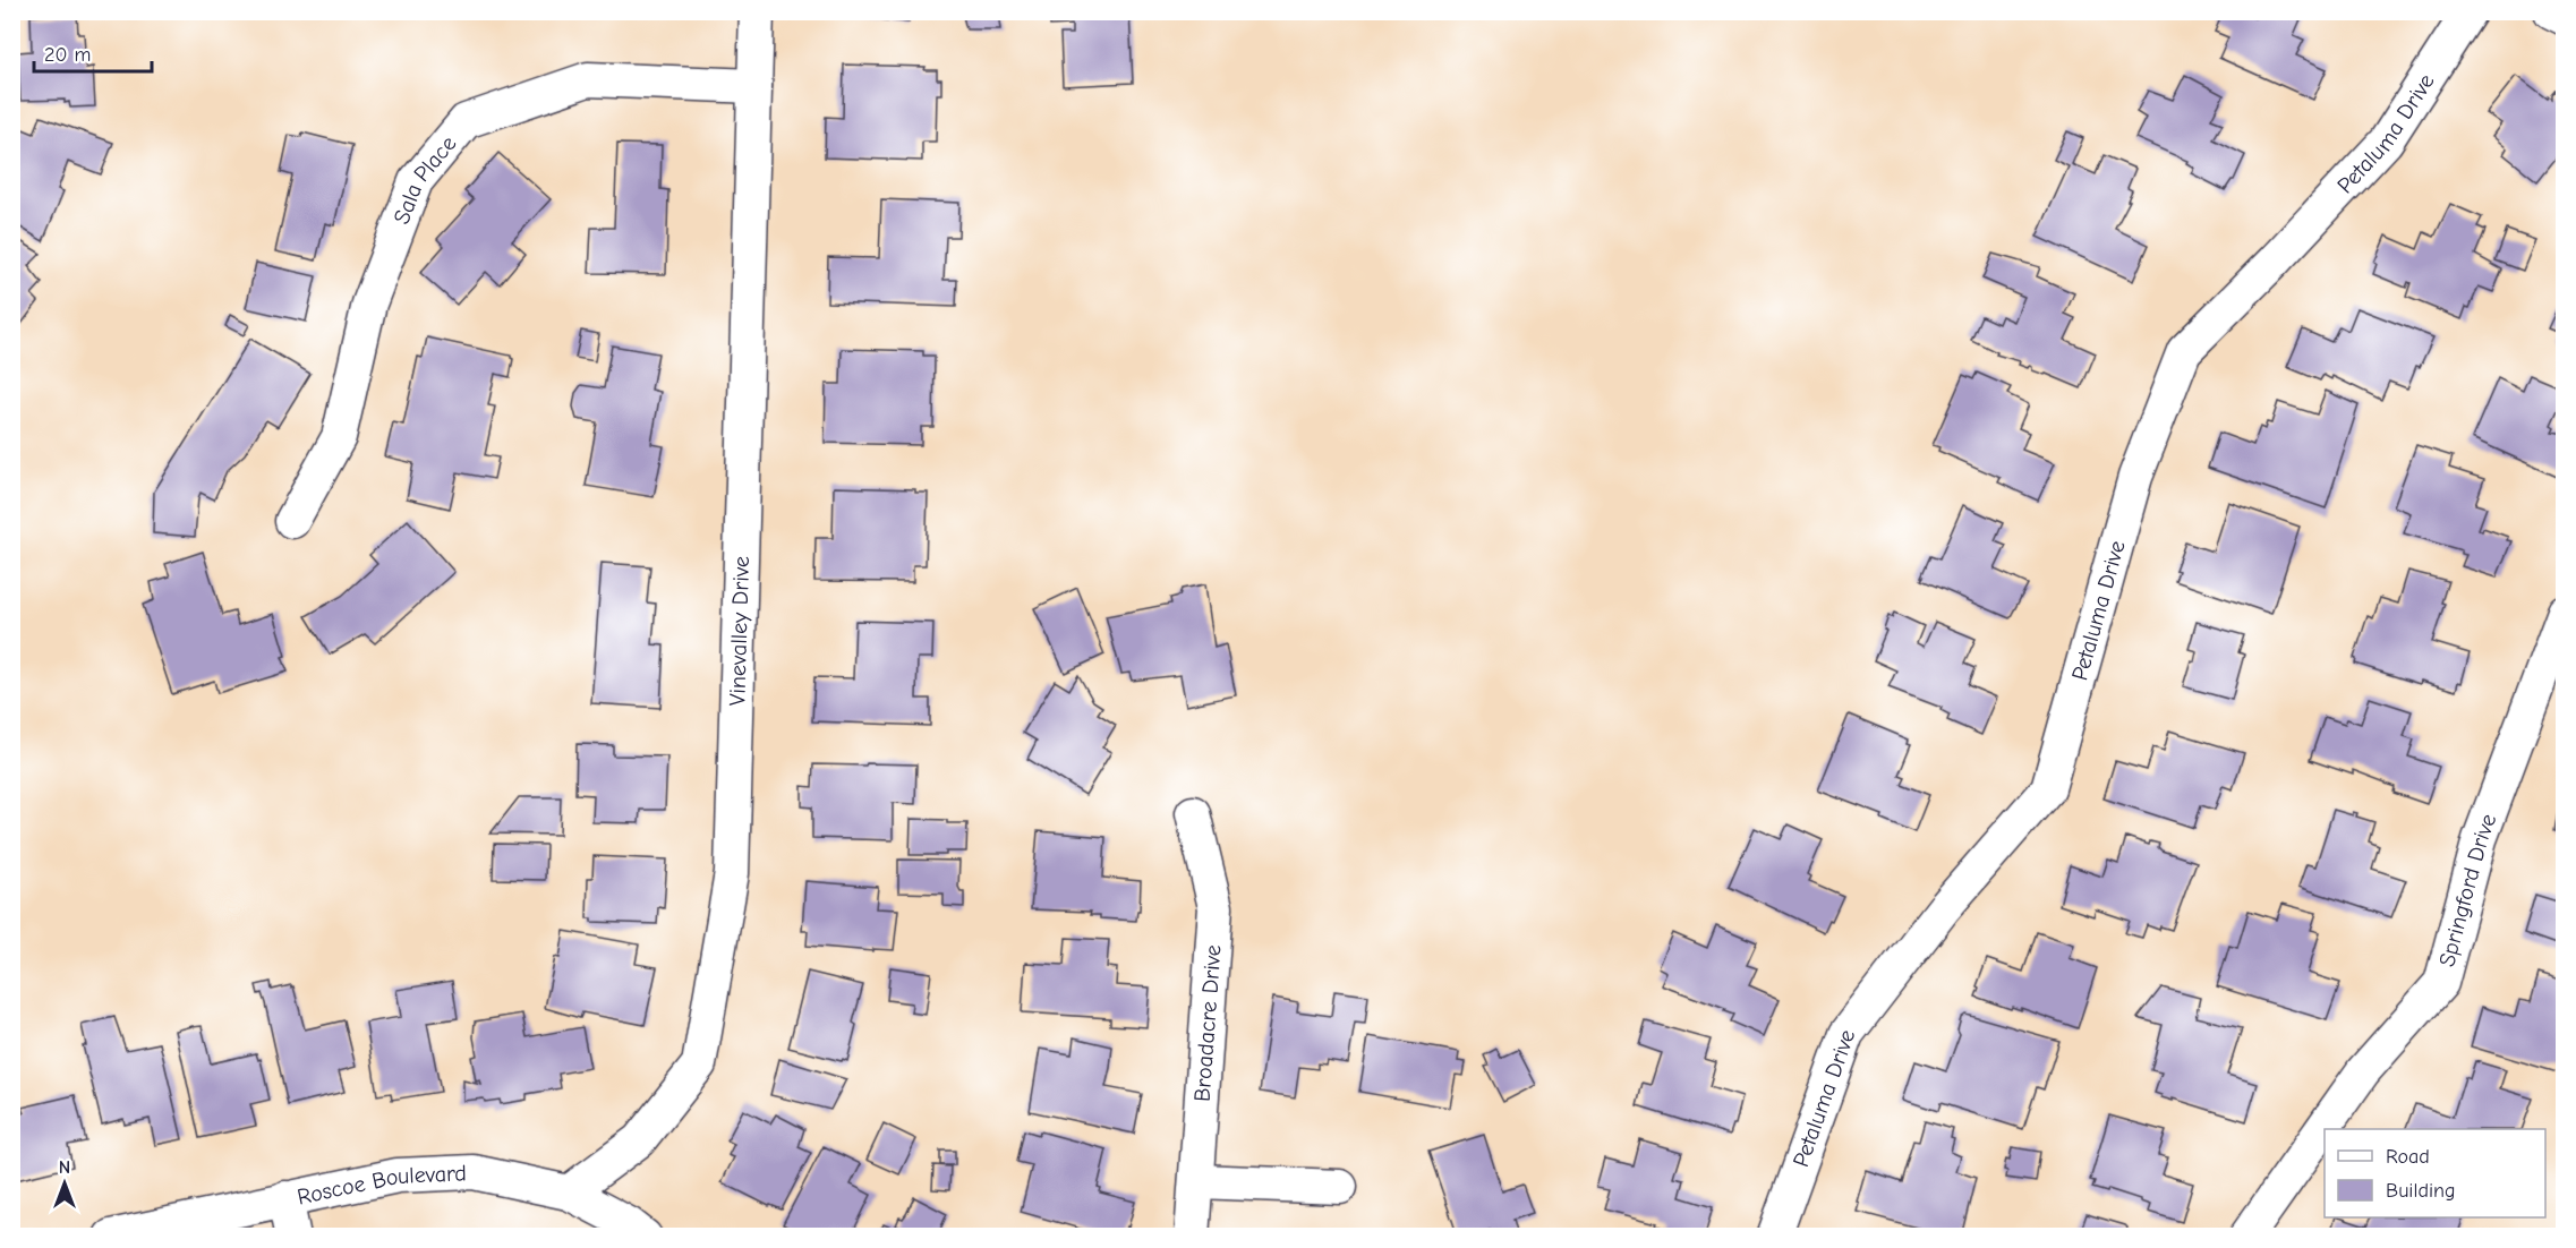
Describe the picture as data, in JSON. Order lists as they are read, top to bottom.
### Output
{
  "streets": {
    "street": [
      "Petaluma Drive",
      "Sala Place",
      "Vinevalley Drive",
      "Springford Drive",
      "Broadacre Drive",
      "Roscoe Boulevard"
    ]
  },
  "crossings": [
    ["Sala Place", "Vinevalley Drive"],
    ["Vinevalley Drive", "Roscoe Boulevard"]
  ],
  "legend": ["Road", "Building"],
  "scale_bar": "20 m",
  "north": "top"
}
